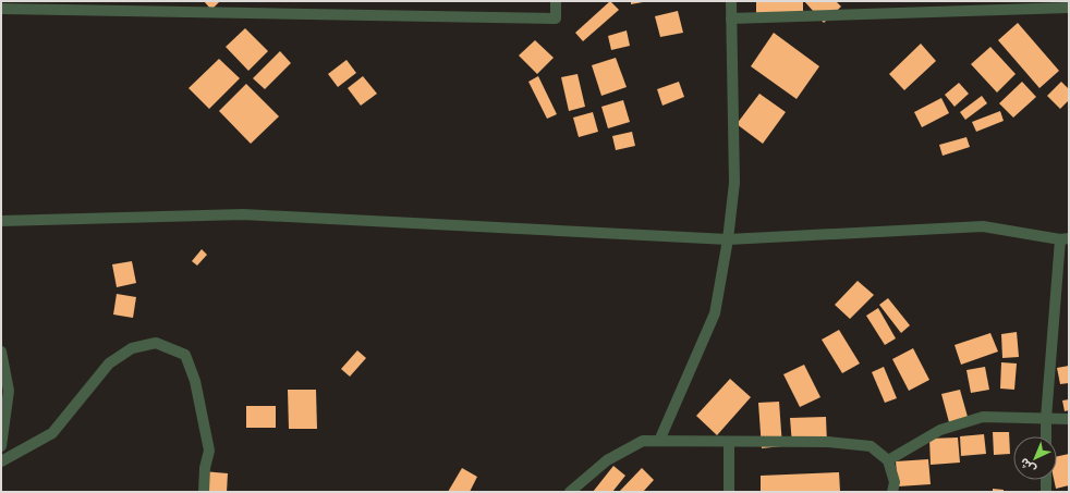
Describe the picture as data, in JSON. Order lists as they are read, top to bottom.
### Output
{
  "north": "bottom left"
}
